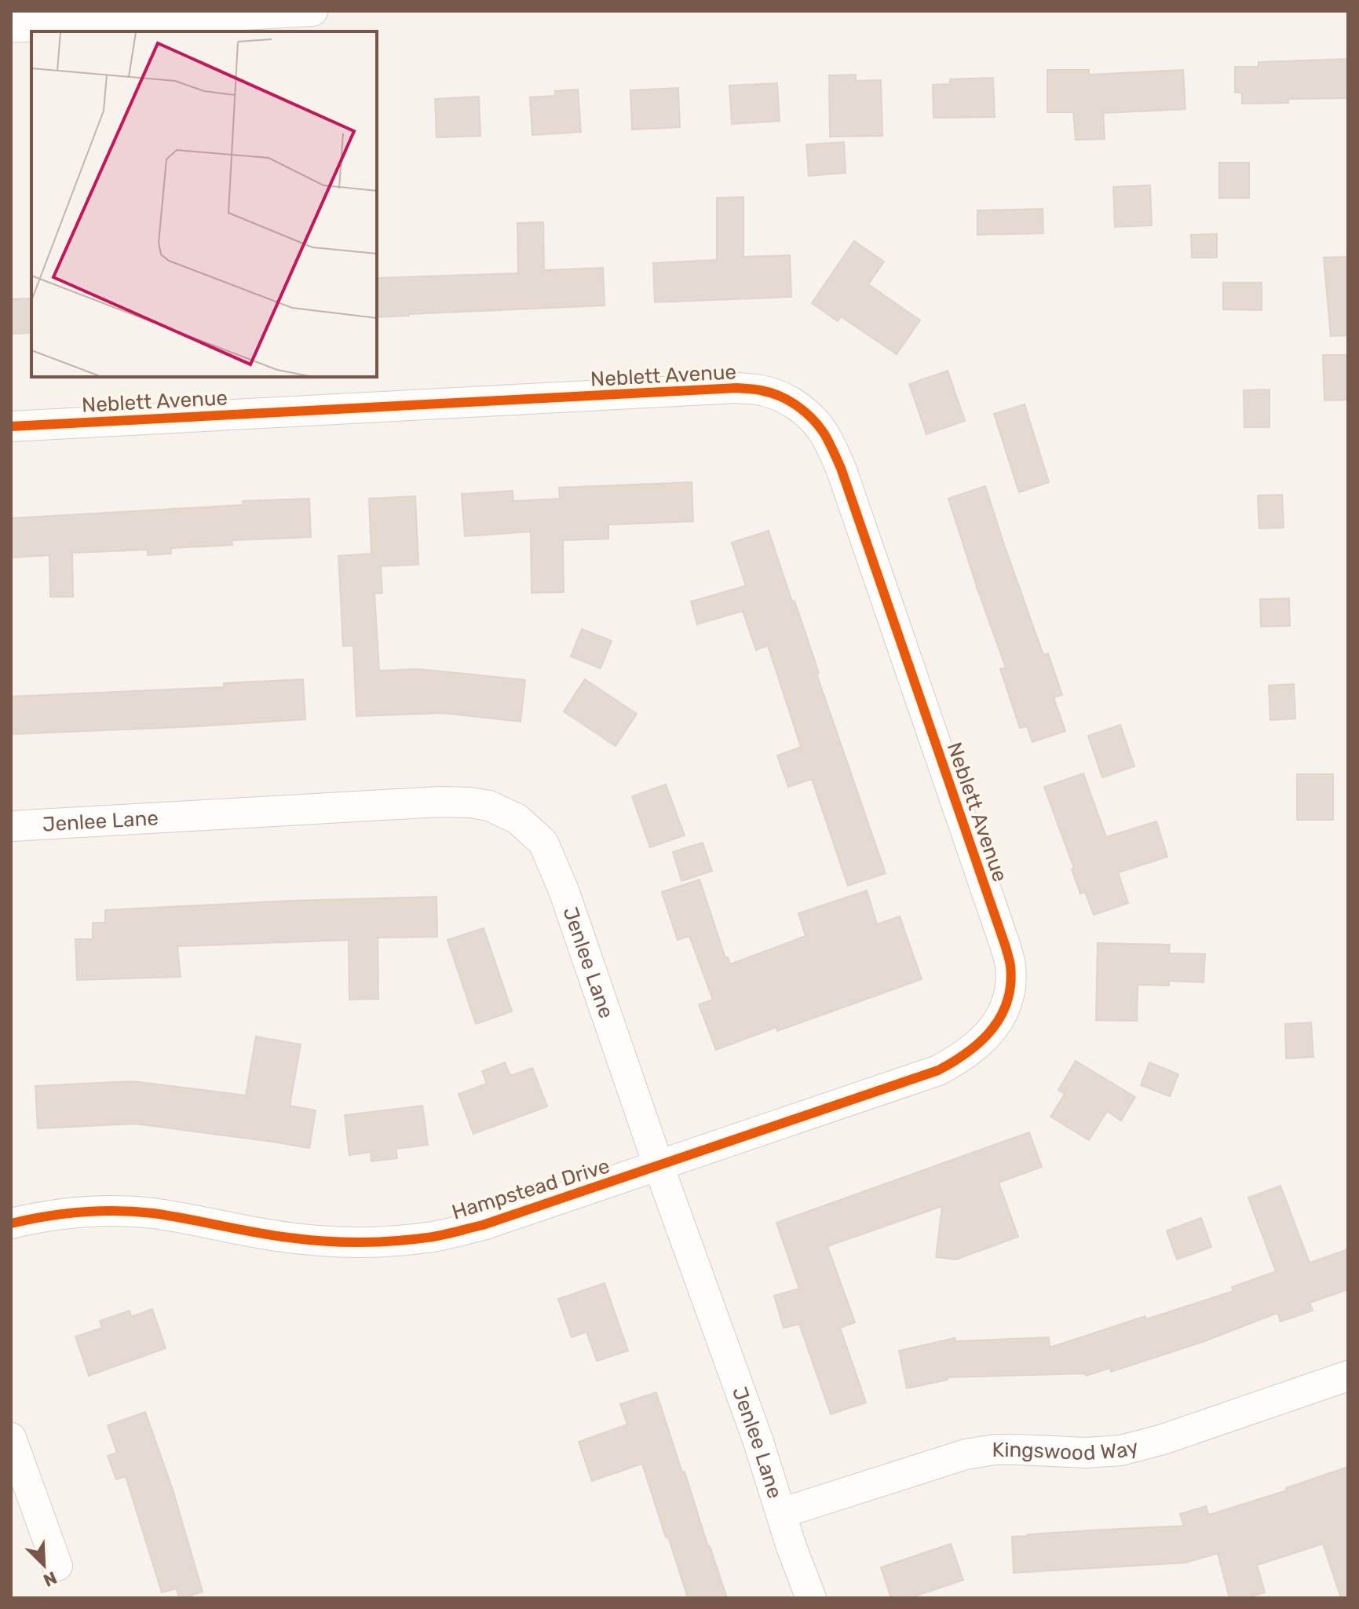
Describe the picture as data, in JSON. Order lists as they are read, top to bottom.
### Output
{
  "streets": {
    "street": [
      "Neblett Avenue",
      "Jenlee Lane",
      "Hampstead Drive",
      "Kingswood Way"
    ]
  },
  "crossings": [
    ["Neblett Avenue", "Hampstead Drive"],
    ["Jenlee Lane", "Hampstead Drive"],
    ["Jenlee Lane", "Kingswood Way"]
  ],
  "north": "bottom right"
}
